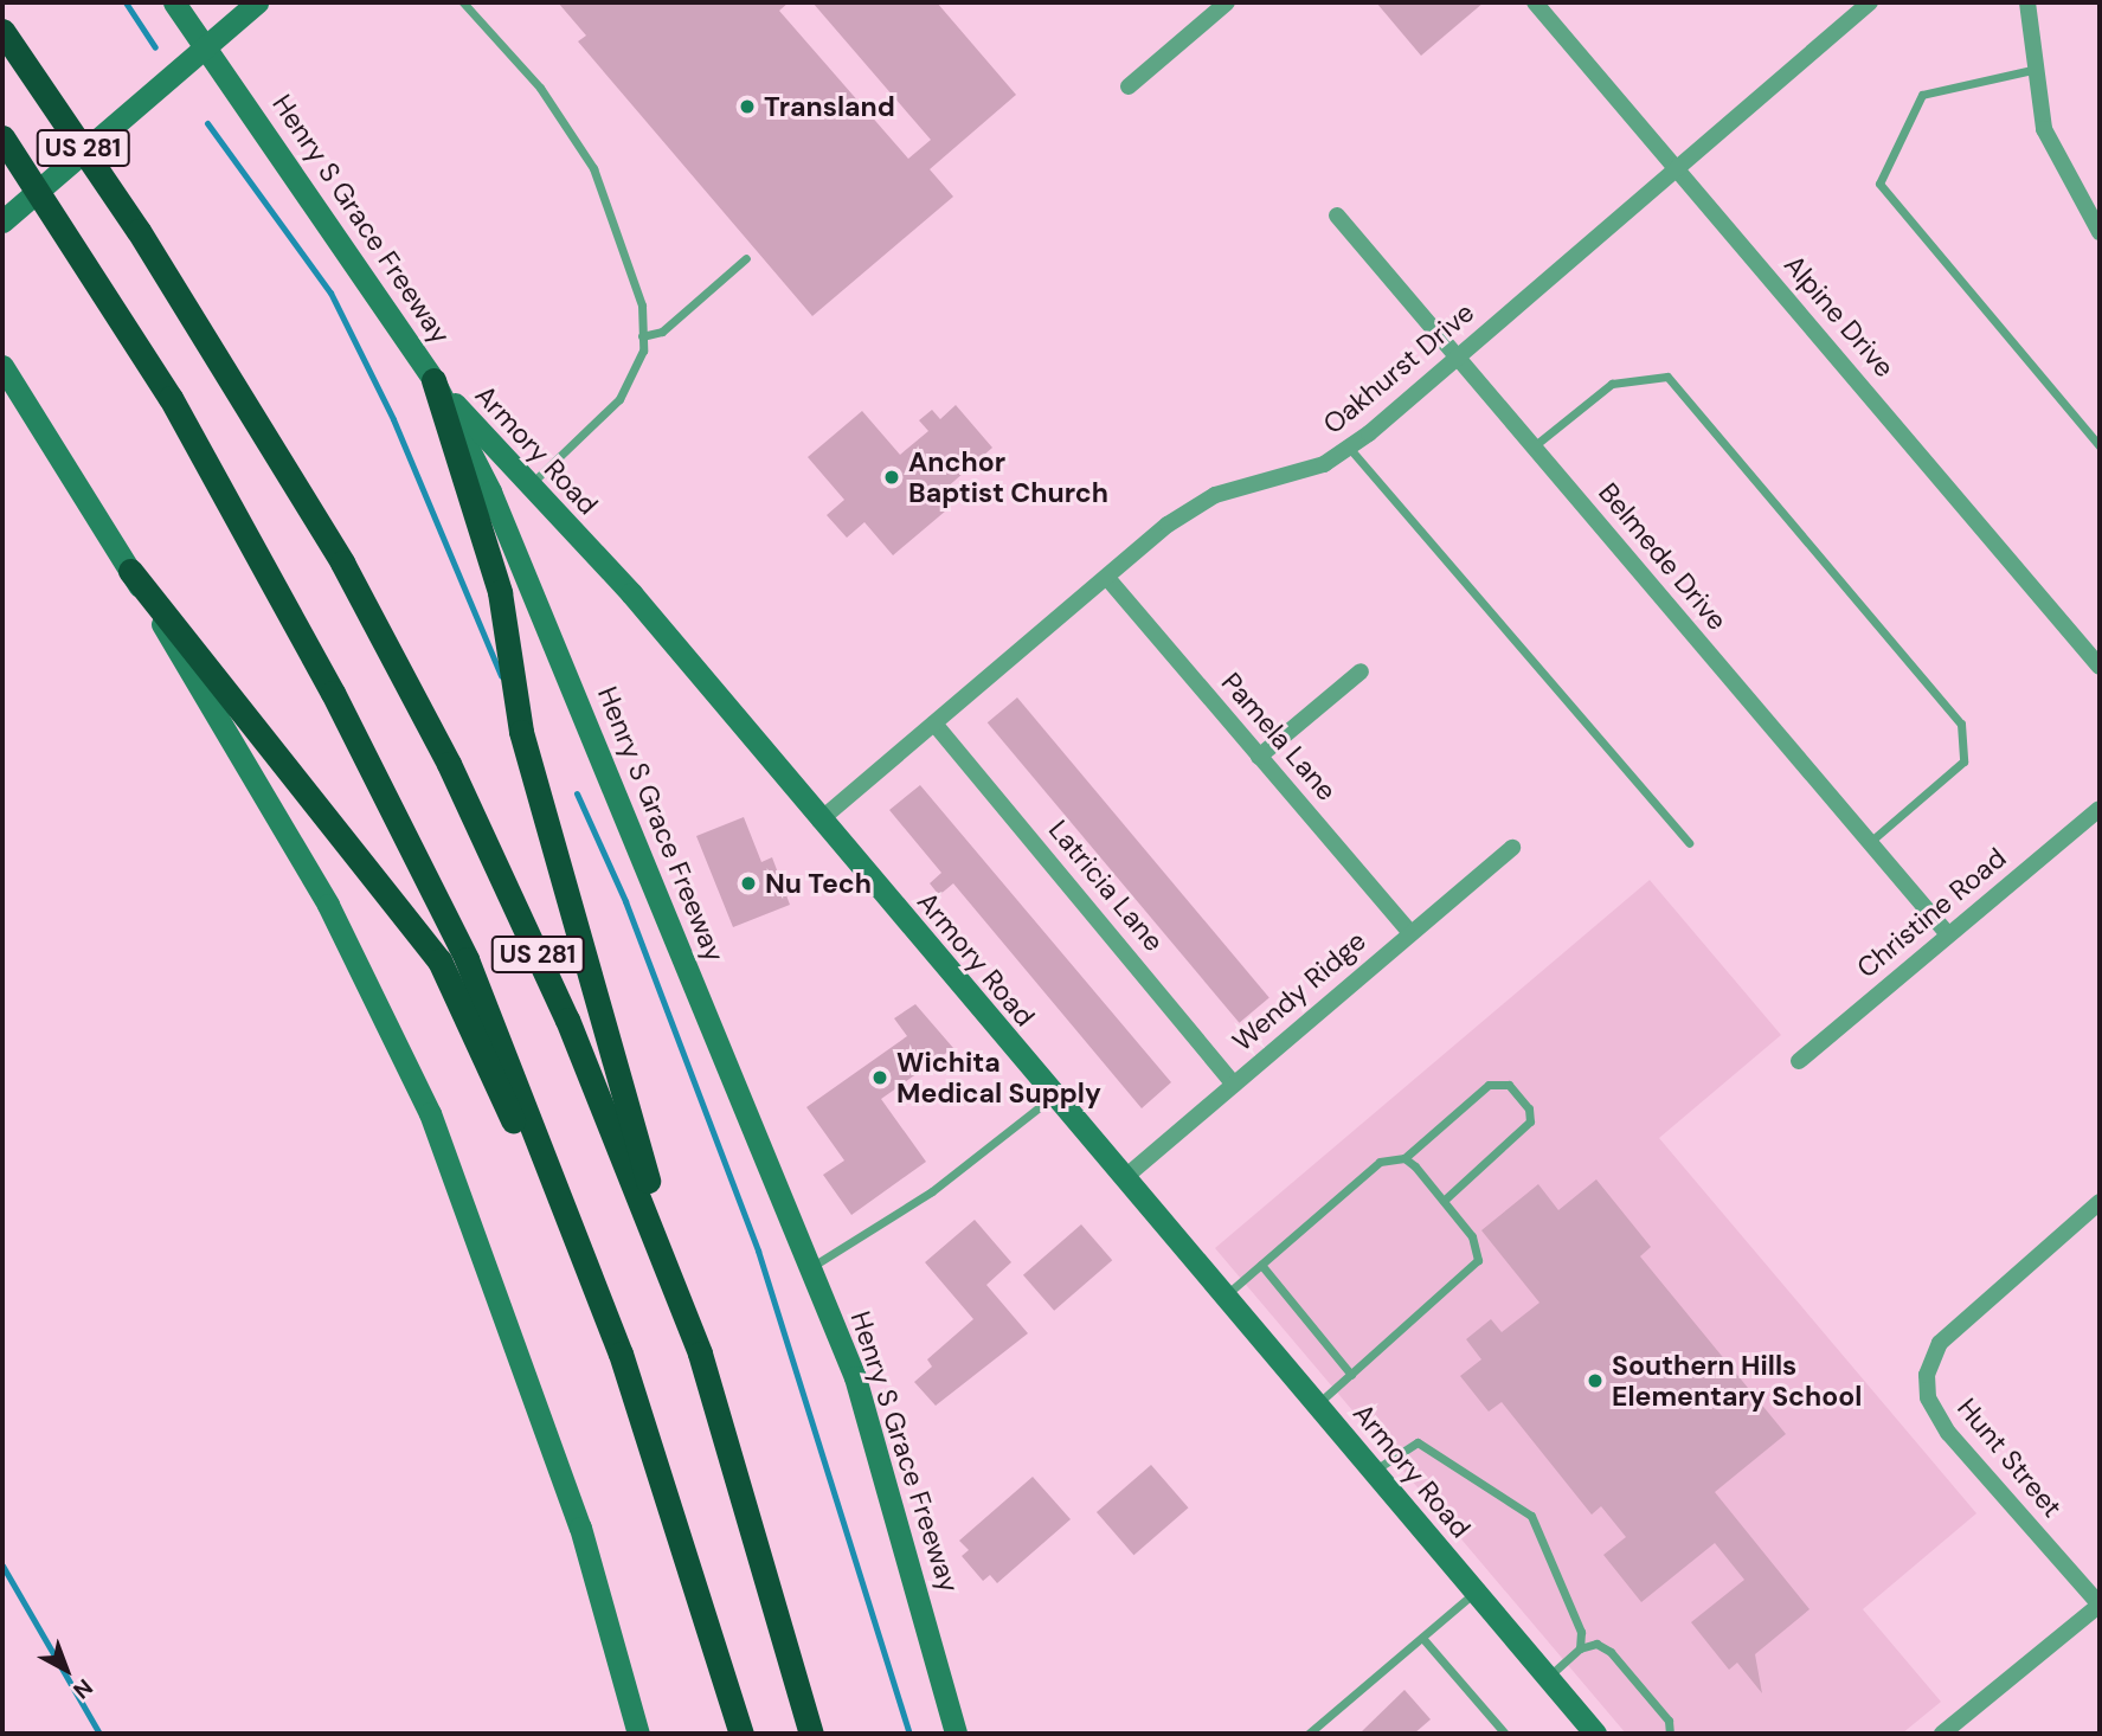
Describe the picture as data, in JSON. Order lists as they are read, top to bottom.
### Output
{
  "streets": {
    "highway": ["US 281"],
    "street": [
      "Henry S Grace Freeway",
      "Alpine Drive",
      "Oakhurst Drive",
      "Armory Road",
      "Belmede Drive",
      "Pamela Lane",
      "Latricia Lane",
      "Christine Road",
      "Wendy Ridge",
      "Hunt Street"
    ]
  },
  "crossings": [
    ["Henry S Grace Freeway", "Armory Road"],
    ["Alpine Drive", "Oakhurst Drive"],
    ["Oakhurst Drive", "Armory Road"],
    ["Oakhurst Drive", "Belmede Drive"],
    ["Oakhurst Drive", "Pamela Lane"],
    ["Oakhurst Drive", "Latricia Lane"],
    ["Armory Road", "Wendy Ridge"],
    ["Belmede Drive", "Christine Road"],
    ["Pamela Lane", "Wendy Ridge"],
    ["Latricia Lane", "Wendy Ridge"]
  ],
  "places": [
    "Transland",
    "Anchor Baptist Church",
    "Nu Tech",
    "Wichita Medical Supply",
    "Southern Hills Elementary School"
  ],
  "north": "bottom right"
}
